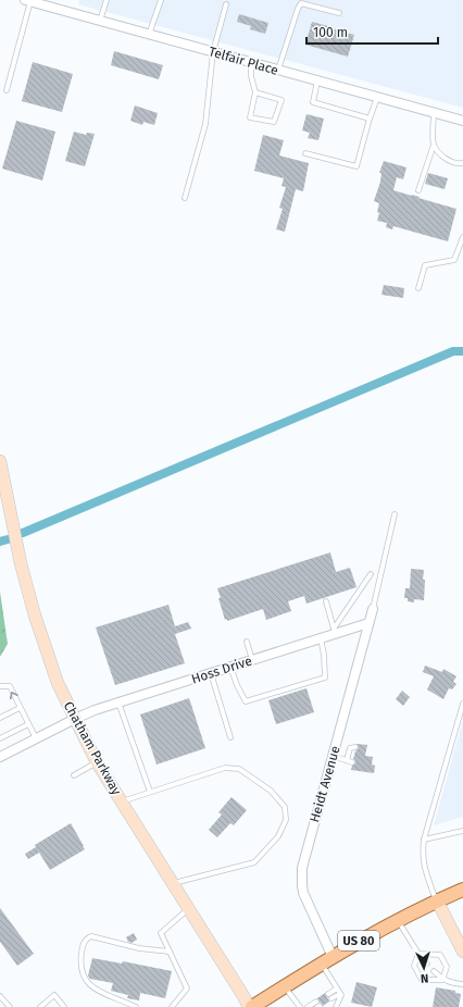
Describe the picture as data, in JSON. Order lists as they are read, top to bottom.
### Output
{
  "streets": {
    "main road": ["Chatham Parkway", "US 80"],
    "street": ["Telfair Place", "Hoss Drive", "Heidt Avenue"]
  },
  "crossings": [
    ["Hoss Drive", "Chatham Parkway"],
    ["Hoss Drive", "Heidt Avenue"],
    ["Heidt Avenue", "US 80"]
  ],
  "scale_bar": "100 m",
  "north": "bottom"
}
